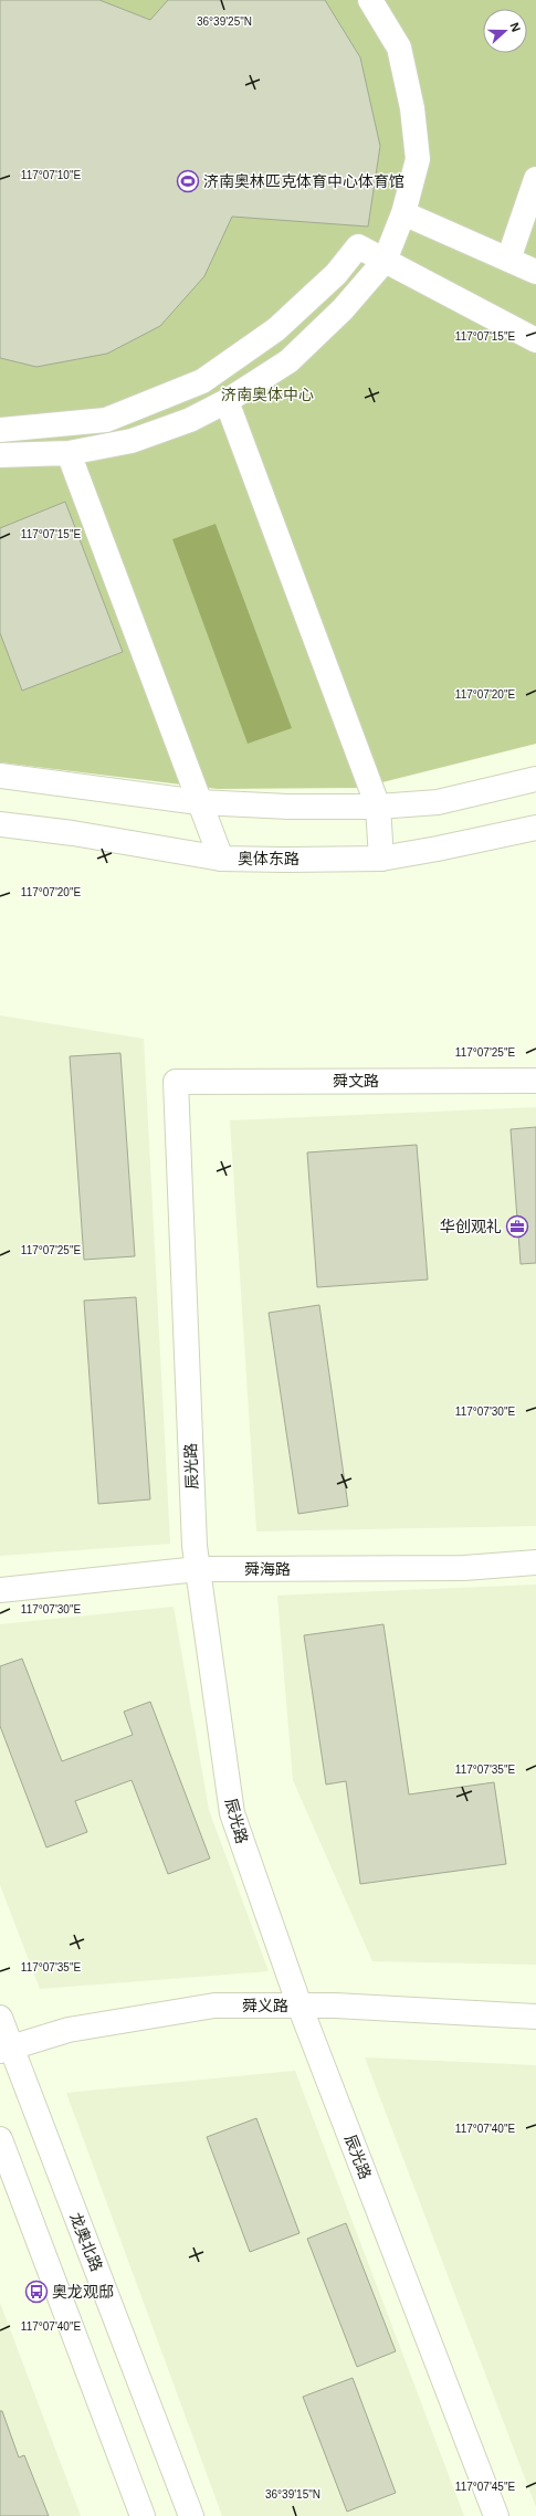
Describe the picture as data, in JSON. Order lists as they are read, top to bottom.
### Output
{
  "streets": {
    "street": [
      "奥体东路",
      "舜文路",
      "辰光路",
      "舜海路",
      "舜义路",
      "龙奥北路"
    ]
  },
  "crossings": [
    ["舜文路", "辰光路"],
    ["辰光路", "舜海路"],
    ["辰光路", "舜义路"],
    ["舜义路", "龙奥北路"]
  ],
  "parks": ["济南奥体中心"],
  "places": {
    "sports": ["济南奥林匹克体育中心体育馆"],
    "office": ["华创观礼"],
    "bus stop": ["奥龙观邸"]
  },
  "north": "right",
  "coordinates": [
    "36°39'25\"N",
    "117°07'10\"E",
    "117°07'15\"E",
    "117°07'20\"E",
    "117°07'25\"E",
    "117°07'30\"E",
    "117°07'35\"E",
    "117°07'40\"E",
    "117°07'45\"E",
    "36°39'15\"N"
  ]
}
